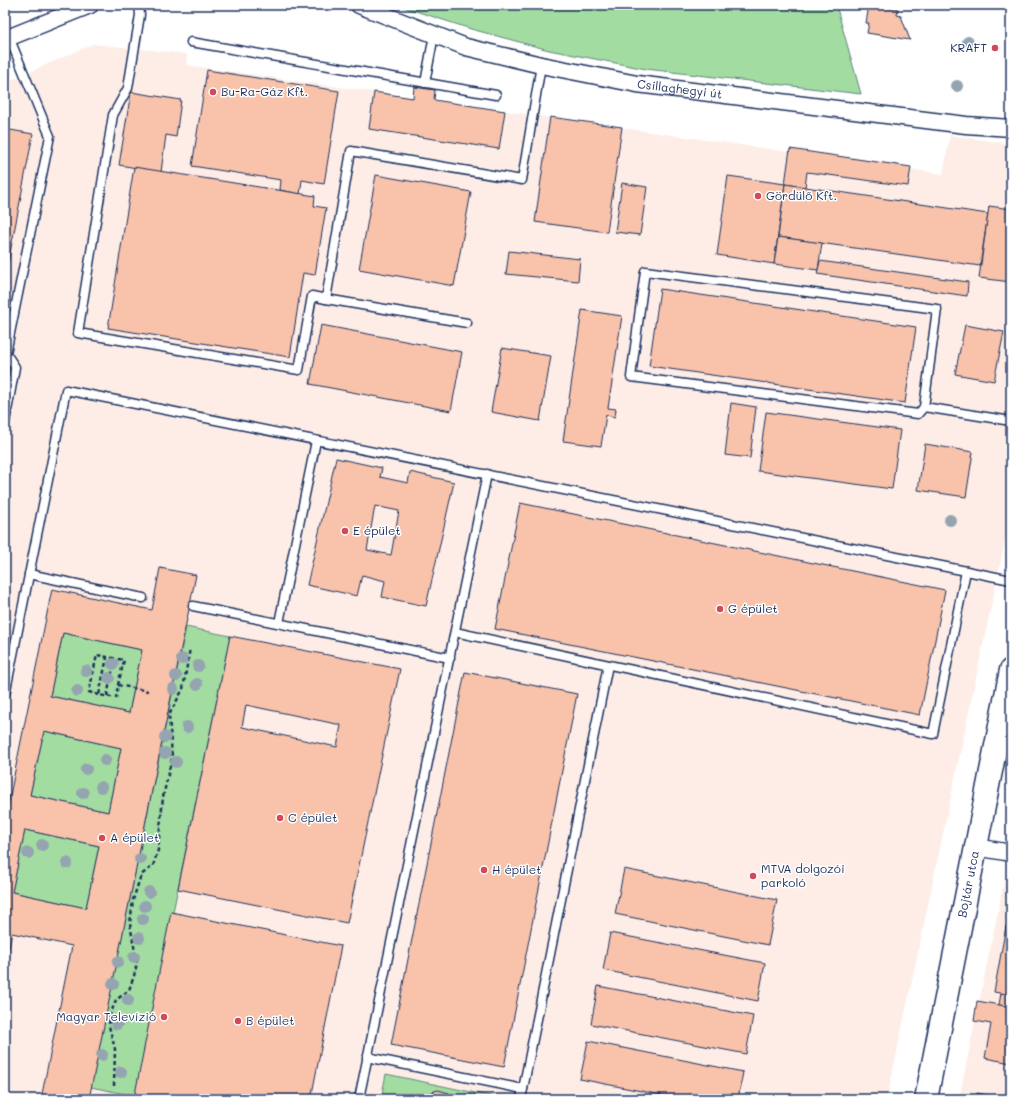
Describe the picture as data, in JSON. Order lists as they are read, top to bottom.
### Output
{
  "streets": {
    "street": ["Csillaghegyi út", "Bojtár utca"]
  },
  "places": [
    "KRAFT",
    "Bu-Ra-Gáz Kft.",
    "Gördülő Kft.",
    "E épület",
    "G épület",
    "C épület",
    "A épület",
    "H épület",
    "MTVA dolgozói parkoló",
    "Magyar Televízió",
    "B épület"
  ]
}
